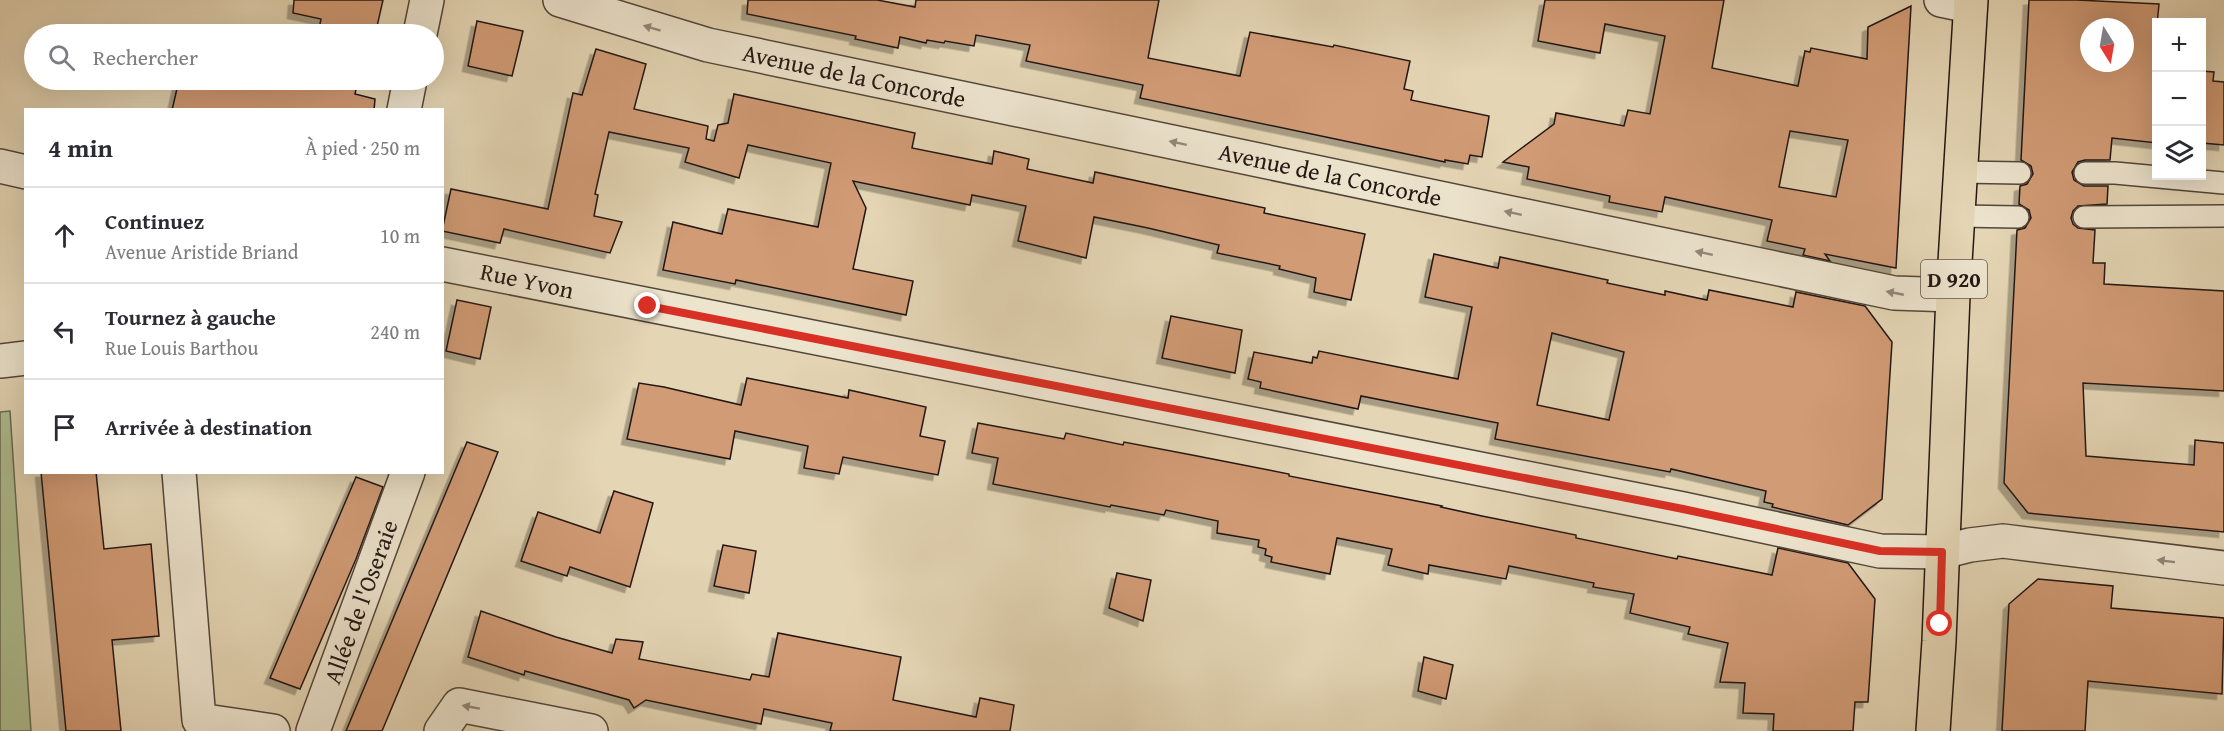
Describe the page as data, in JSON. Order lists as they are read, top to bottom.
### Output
{
  "streets": {
    "main road": ["D 920"],
    "street": ["Avenue de la Concorde", "Rue Yvon", "Allée de l'Oseraie"]
  },
  "crossings": [
    ["Avenue de la Concorde", "D 920"],
    ["D 920", "Rue Yvon"]
  ],
  "one_way": ["Avenue de la Concorde"],
  "north": "bottom",
  "page": {
    "map_buttons": ["+", "−"],
    "search": "Rechercher",
    "heading": ["4 min", "À pied · 250 m"],
    "list": [
      ["Continuez", "Avenue Aristide Briand", "10 m"],
      ["Tournez à gauche", "Rue Louis Barthou", "240 m"],
      "Arrivée à destination"
    ]
  }
}
